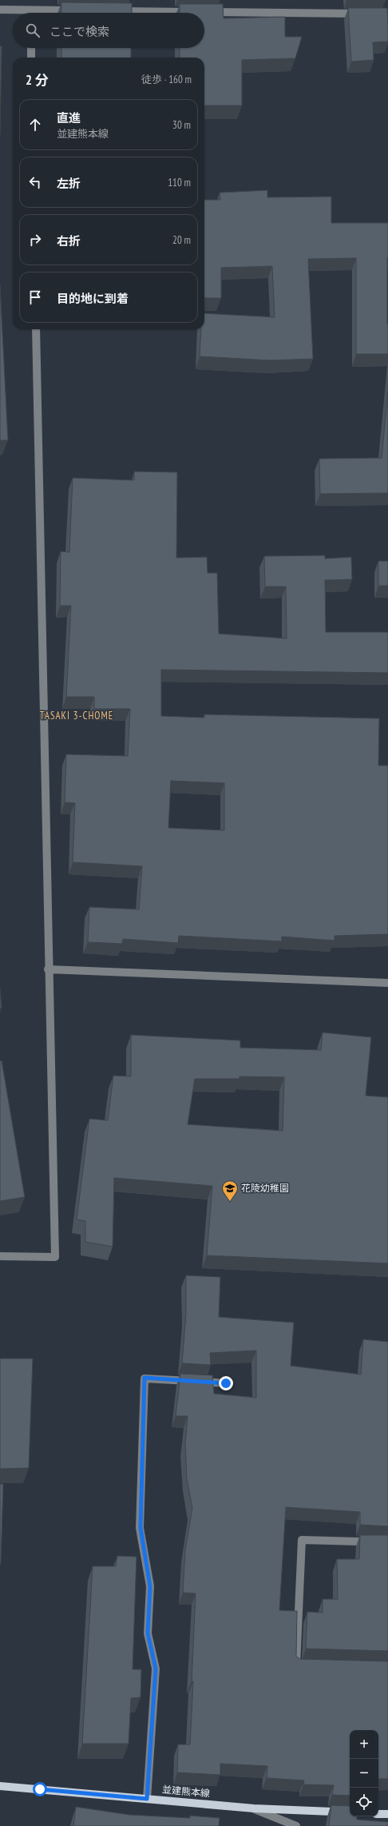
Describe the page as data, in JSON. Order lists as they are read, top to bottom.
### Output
{
  "streets": {
    "main road": ["並建熊本線"]
  },
  "districts": ["TASAKI 3-CHOME"],
  "places": {
    "school or university": ["花陵幼稚園"]
  },
  "page": {
    "search": "ここで検索",
    "heading": ["2 分", "徒歩 · 160 m"],
    "list": [
      ["直進", "並建熊本線", "30 m"],
      ["左折", "110 m"],
      ["右折", "20 m"],
      "目的地に到着"
    ],
    "map_buttons": ["+", "−"]
  }
}
